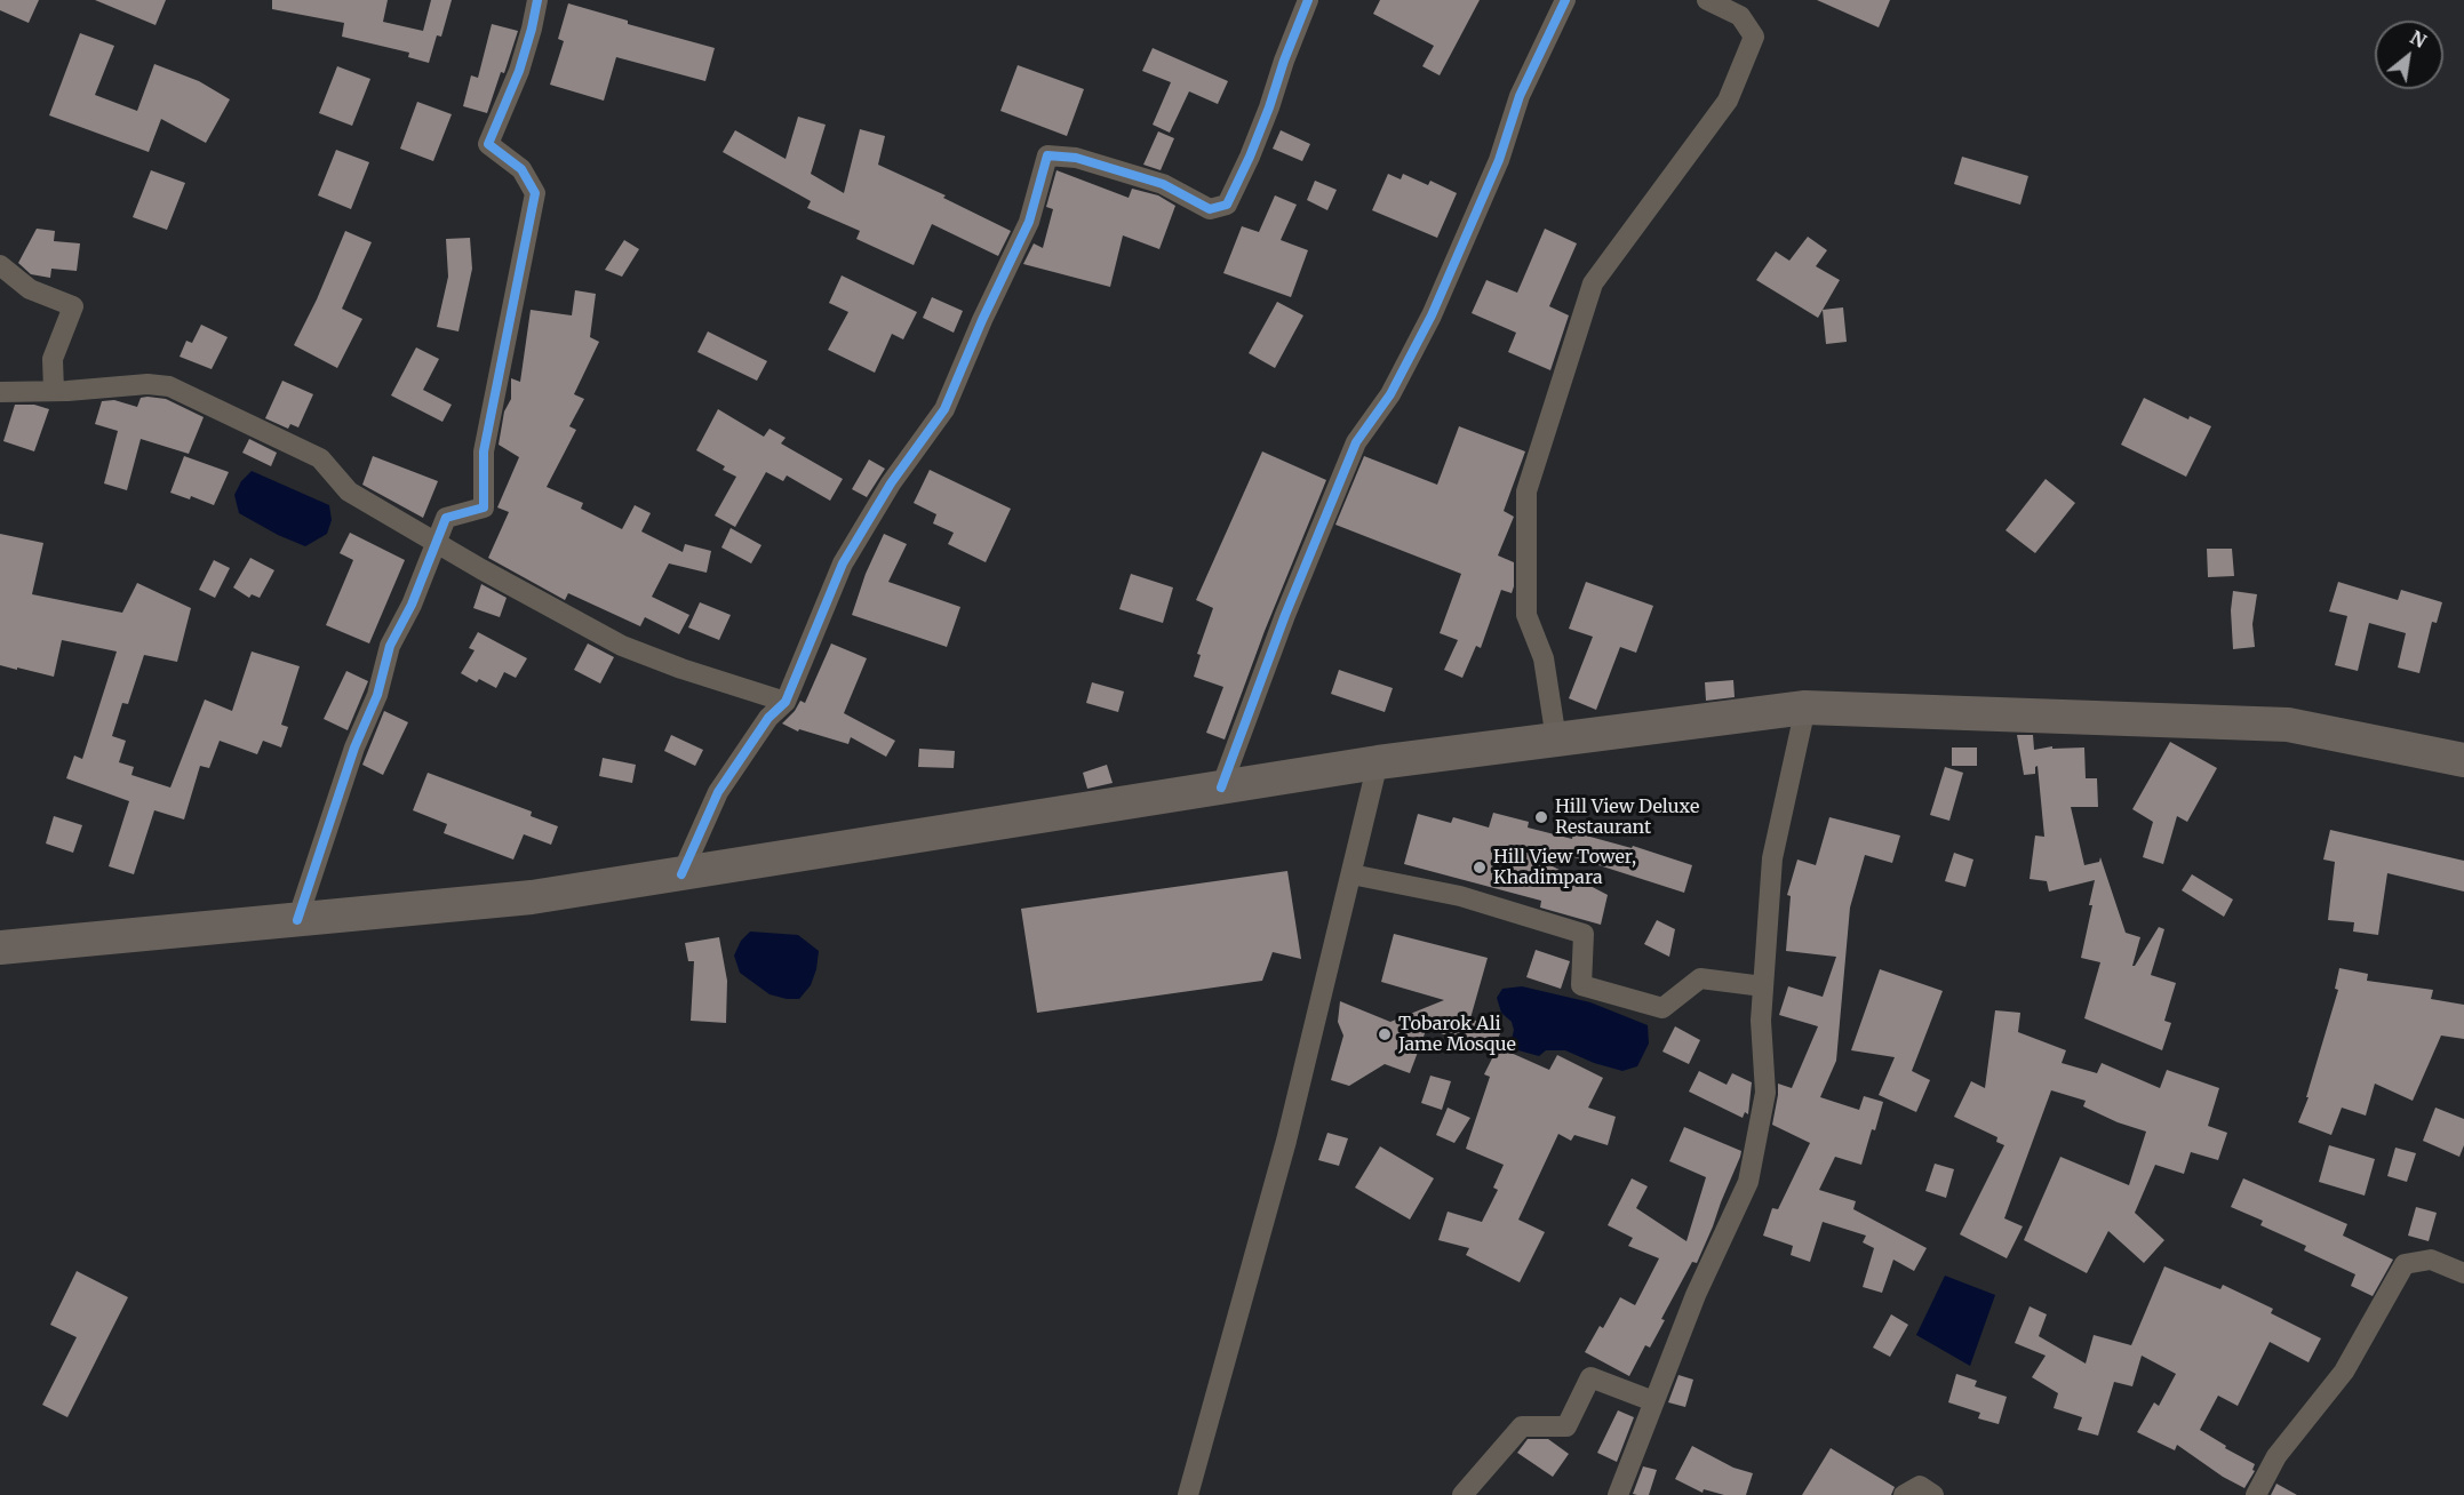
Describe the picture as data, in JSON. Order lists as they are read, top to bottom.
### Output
{
  "places": ["Hill View Deluxe Restaurant", "Hill View Tower, Khadimpara", "Tobarok Ali Jame Mosque"],
  "north": "top right"
}
